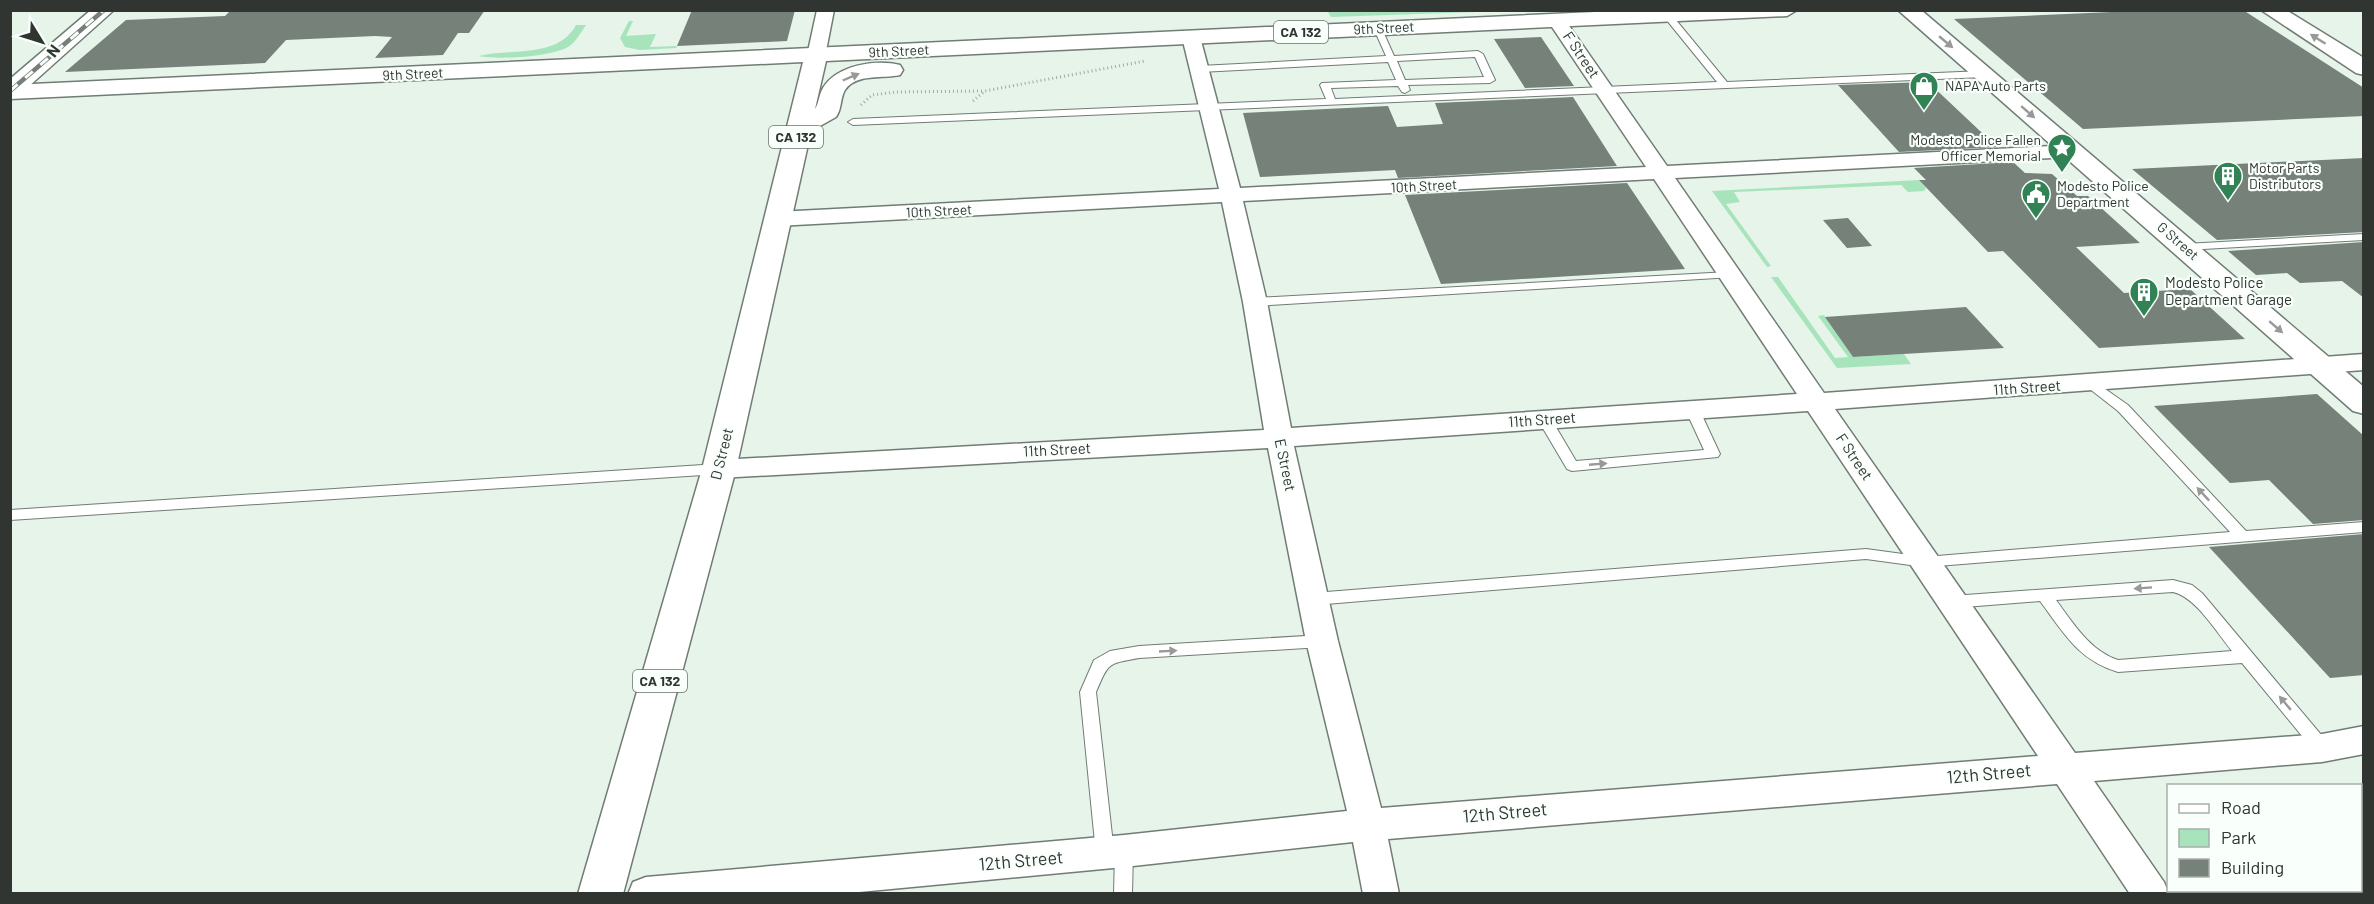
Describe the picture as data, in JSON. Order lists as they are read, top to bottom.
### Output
{
  "streets": {
    "main road": [
      "9th Street",
      "CA 132",
      "G Street",
      "D Street"
    ],
    "street": [
      "F Street",
      "10th Street",
      "11th Street",
      "E Street",
      "12th Street"
    ]
  },
  "crossings": [
    ["9th Street", "F Street"],
    ["9th Street", "D Street"],
    ["9th Street", "E Street"],
    ["F Street", "10th Street"],
    ["F Street", "11th Street"],
    ["F Street", "12th Street"],
    ["10th Street", "G Street"],
    ["10th Street", "D Street"],
    ["10th Street", "E Street"],
    ["G Street", "11th Street"],
    ["11th Street", "D Street"],
    ["11th Street", "E Street"],
    ["E Street", "12th Street"]
  ],
  "one_way": ["G Street"],
  "places": {
    "shop": ["NAPA Auto Parts"],
    "place": ["Modesto Police Fallen Officer Memorial"],
    "building": ["Motor Parts Distributors", "Modesto Police Department Garage"],
    "public building": ["Modesto Police Department"]
  },
  "legend": ["Road", "Park", "Building"],
  "north": "bottom right"
}
